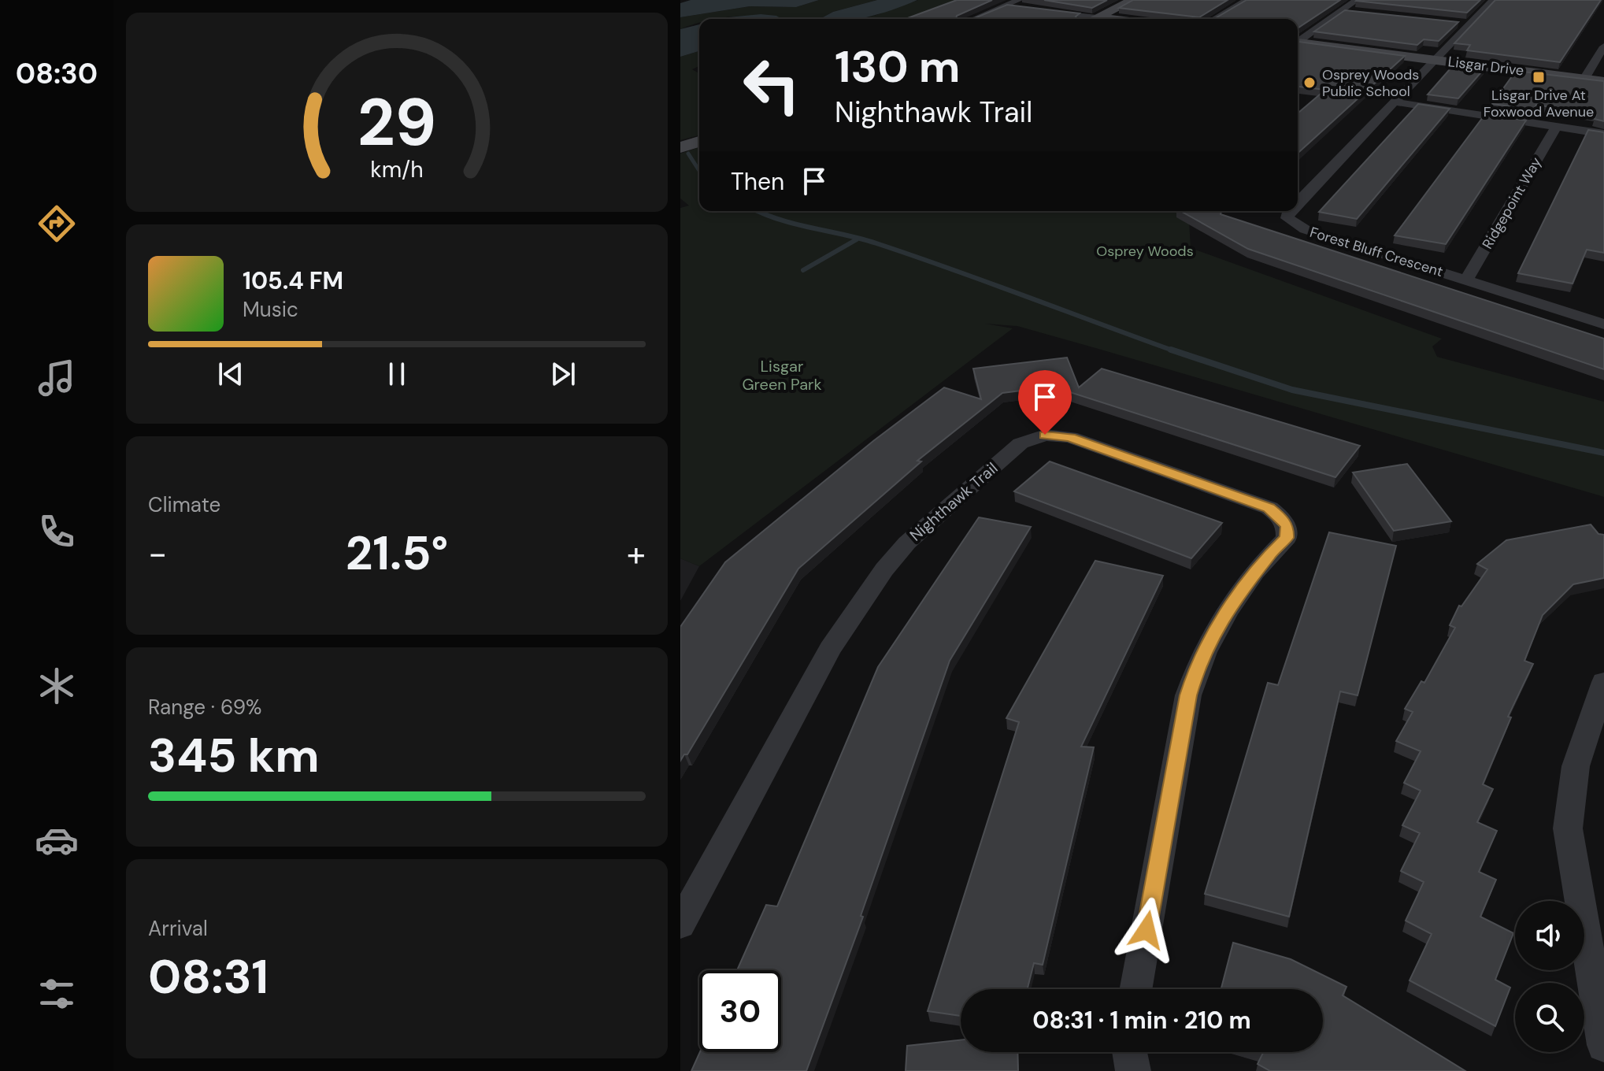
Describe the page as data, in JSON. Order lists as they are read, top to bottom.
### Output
{
  "streets": {
    "street": [
      "Lisgar Drive",
      "Ridgepoint Way",
      "Forest Bluff Crescent",
      "Nighthawk Trail"
    ]
  },
  "crossings": [
    ["Lisgar Drive", "Forest Bluff Crescent"],
    ["Ridgepoint Way", "Forest Bluff Crescent"]
  ],
  "parks": ["Osprey Woods", "Lisgar Green Park"],
  "places": {
    "transit": ["Lisgar Drive At Foxwood Avenue"],
    "other": ["Osprey Woods Public School"]
  },
  "page": {
    "tabs": "08:30",
    "turn": ["130 m", "Nighthawk Trail"],
    "then": "Then",
    "song": ["105.4 FM", "Music"],
    "tile": [
      "Climate",
      ["Range · 69%", "345 km"],
      ["Arrival", "08:31"]
    ],
    "heat": ["−", "21.5°", "+"],
    "limit": "30",
    "trip": "08:31 · 1 min · 210 m",
    "gauge": ["29", "km/h"]
  }
}
